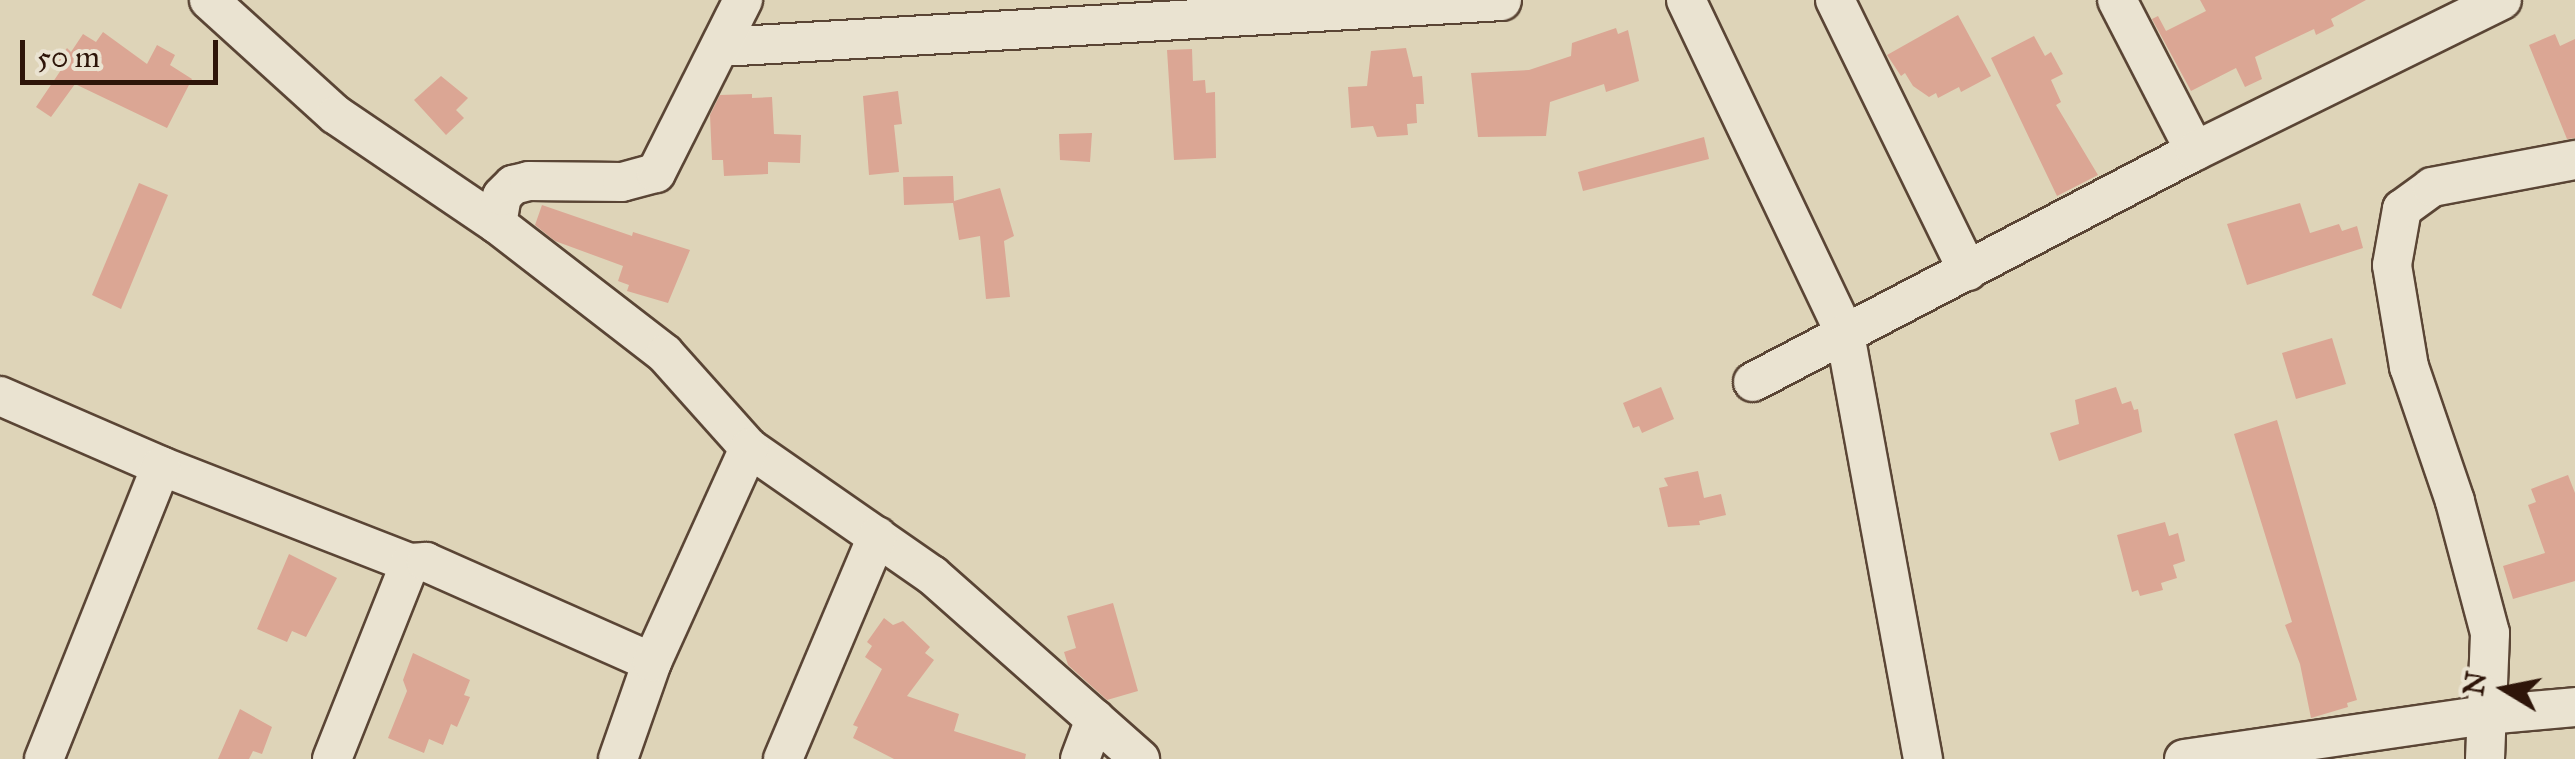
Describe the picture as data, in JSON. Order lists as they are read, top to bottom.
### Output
{
  "scale_bar": "50 m",
  "north": "left"
}
